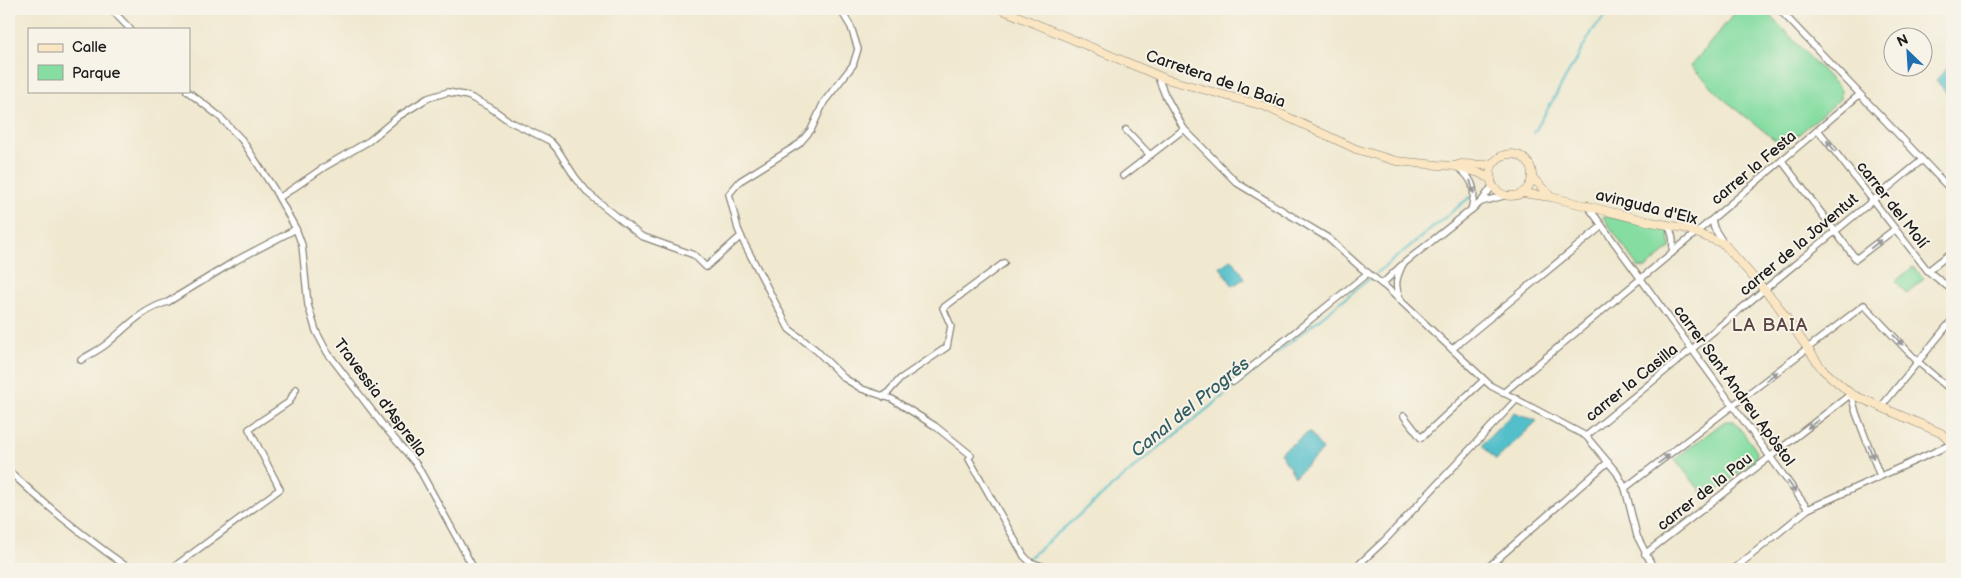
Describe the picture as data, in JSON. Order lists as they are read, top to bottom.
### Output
{
  "streets": {
    "main road": ["Carretera de la Baia", "avinguda d'Elx"],
    "street": [
      "carrer la Festa",
      "carrer del Molí",
      "carrer de la Joventut",
      "carrer la Casilla",
      "carrer Sant Andreu Apòstol",
      "Travessia d'Asprella",
      "carrer de la Pau"
    ]
  },
  "crossings": [
    ["Carretera de la Baia", "avinguda d'Elx"],
    ["carrer la Festa", "carrer del Molí"],
    ["carrer la Festa", "avinguda d'Elx"],
    ["carrer la Festa", "carrer Sant Andreu Apòstol"],
    ["carrer del Molí", "carrer de la Joventut"],
    ["avinguda d'Elx", "carrer de la Joventut"],
    ["avinguda d'Elx", "carrer Sant Andreu Apòstol"],
    ["avinguda d'Elx", "carrer de la Pau"],
    ["carrer de la Joventut", "carrer la Casilla"],
    ["carrer de la Joventut", "carrer Sant Andreu Apòstol"],
    ["carrer la Casilla", "carrer Sant Andreu Apòstol"],
    ["carrer Sant Andreu Apòstol", "carrer de la Pau"]
  ],
  "one_way": ["carrer de la Pau"],
  "districts": ["LA BAIA"],
  "water": ["Canal del Progrés"],
  "legend": ["Calle", "Parque"],
  "north": "top left"
}
